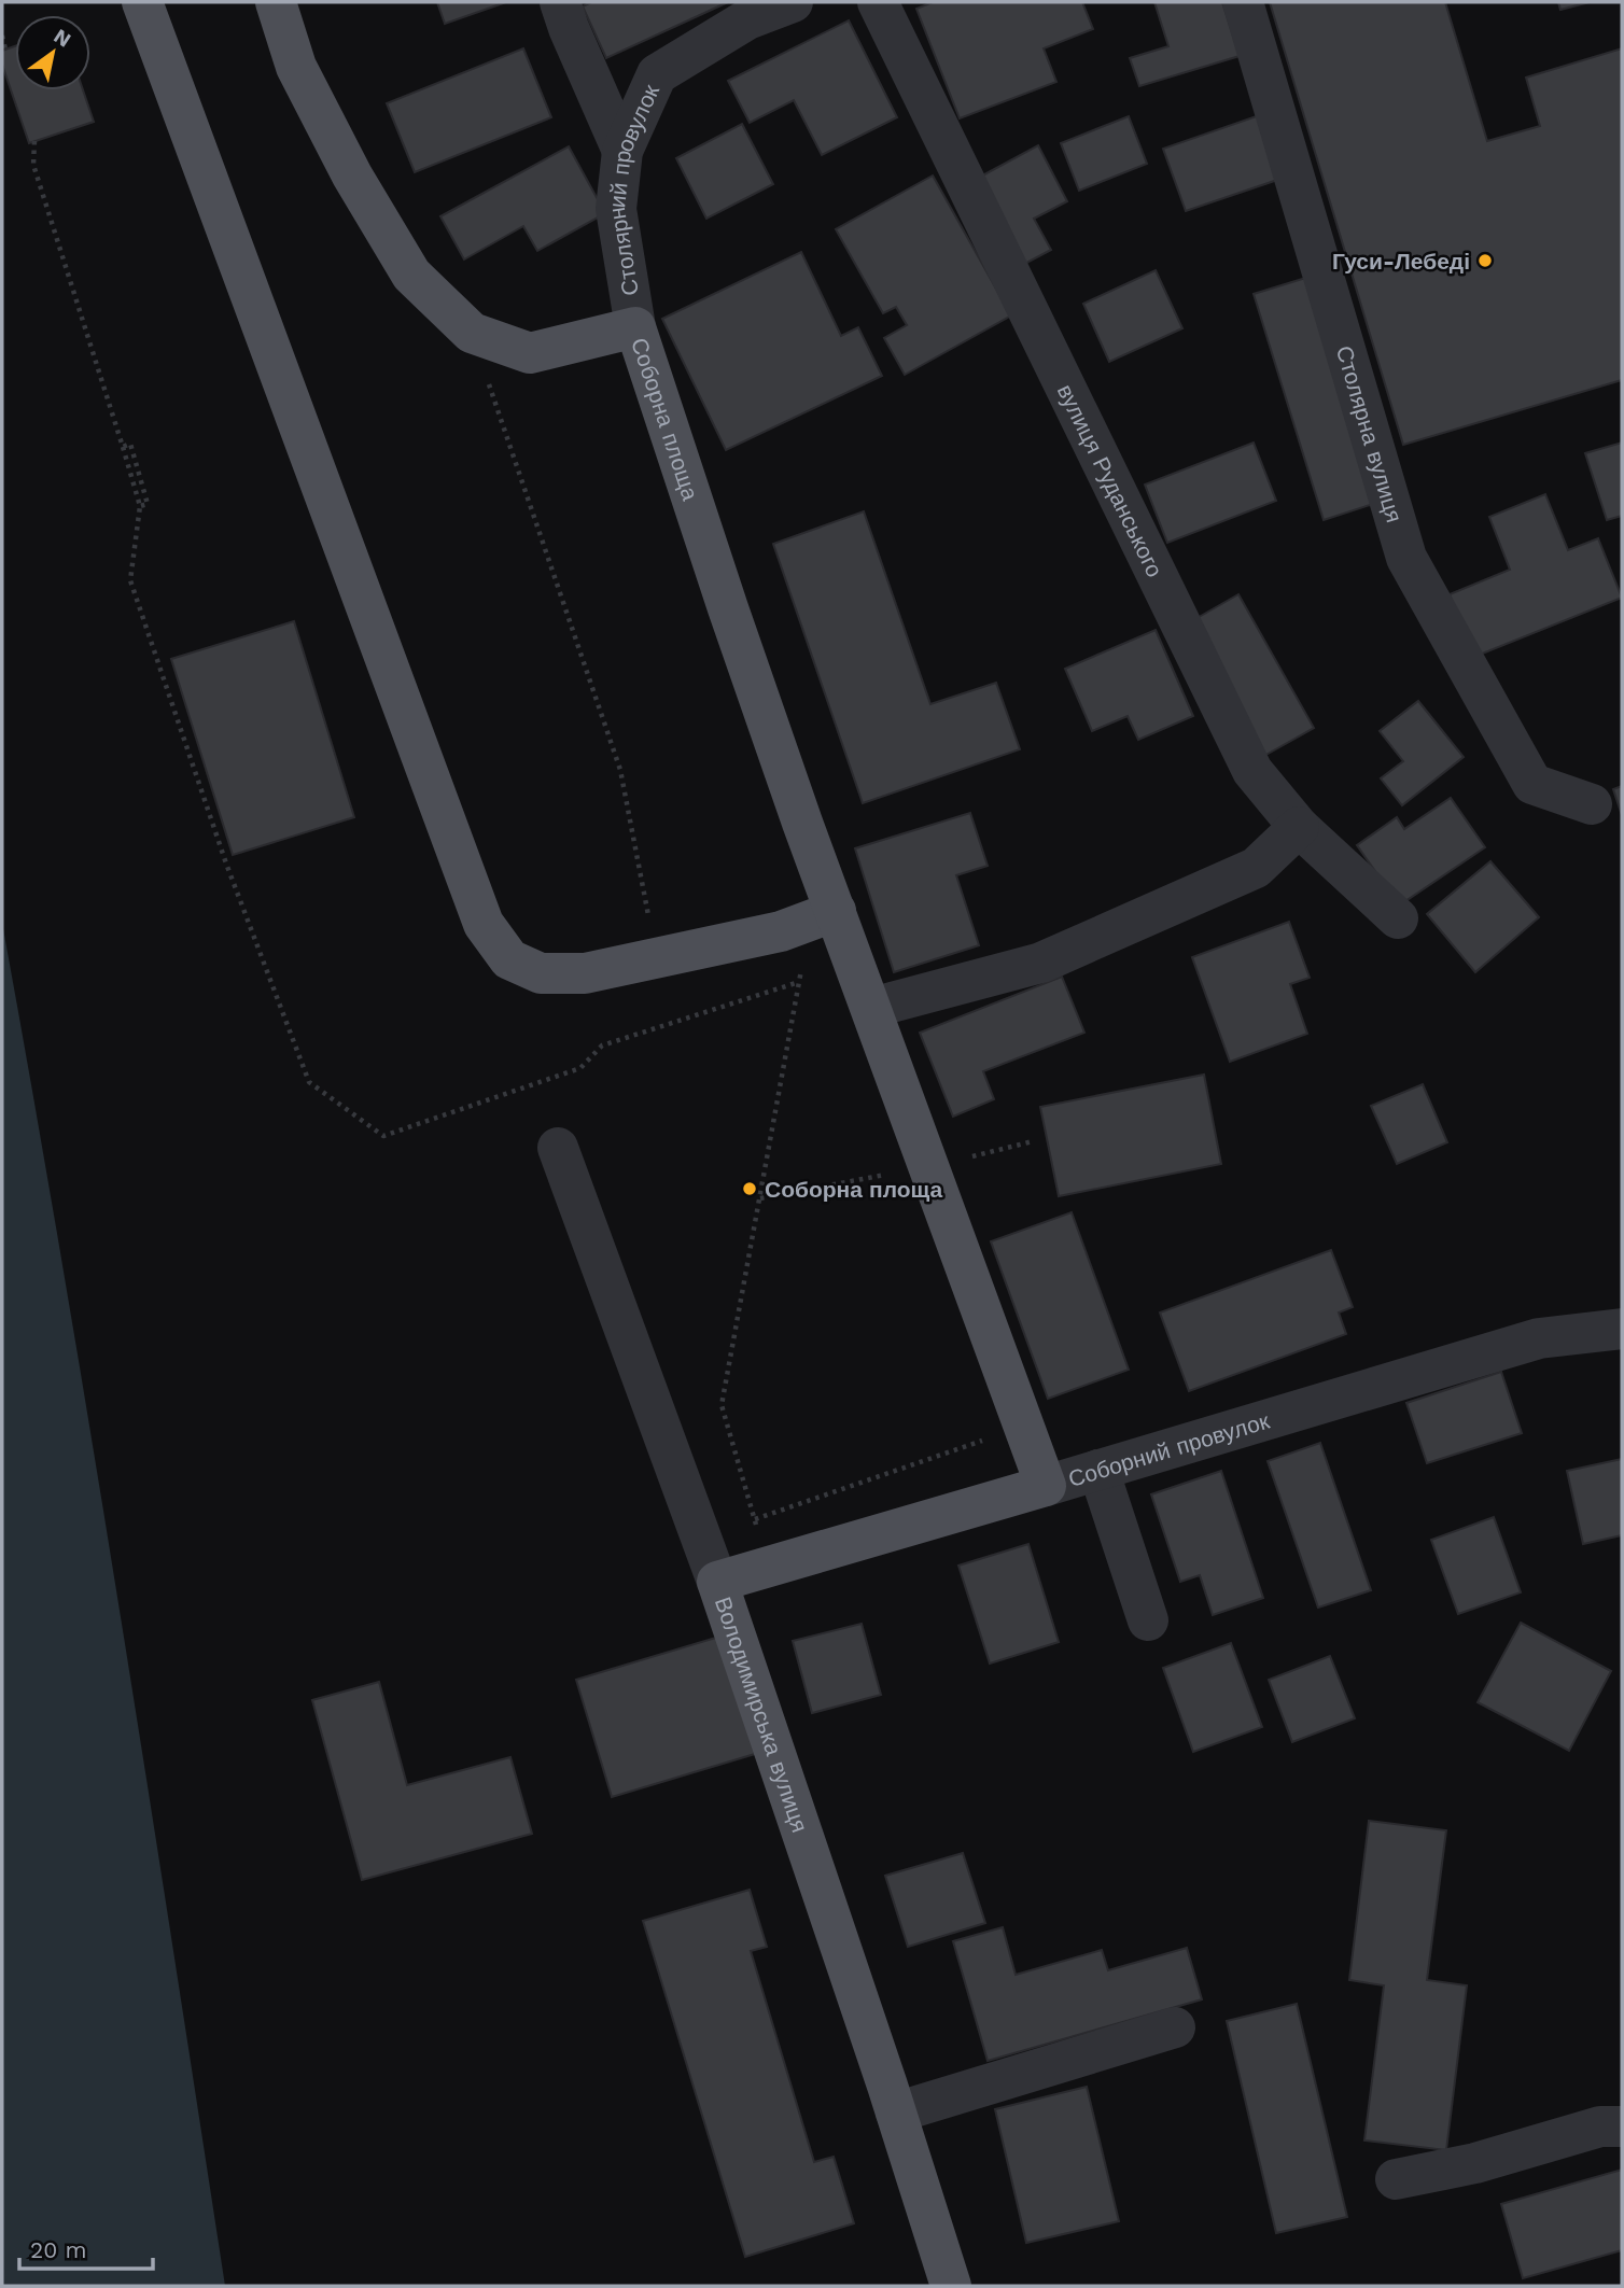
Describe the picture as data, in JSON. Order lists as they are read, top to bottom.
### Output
{
  "streets": {
    "main road": ["Соборна площа", "Соборний провулок", "Володимирська вулиця"],
    "street": ["Столярний провулок", "Столярна вулиця", "вулиця Руданського"]
  },
  "crossings": [
    ["Столярний провулок", "Соборна площа"],
    ["Соборна площа", "Соборний провулок"],
    ["Соборний провулок", "Володимирська вулиця"]
  ],
  "places": ["Гуси-Лебеді", "Соборна площа"],
  "scale_bar": "20 m",
  "north": "top right"
}
